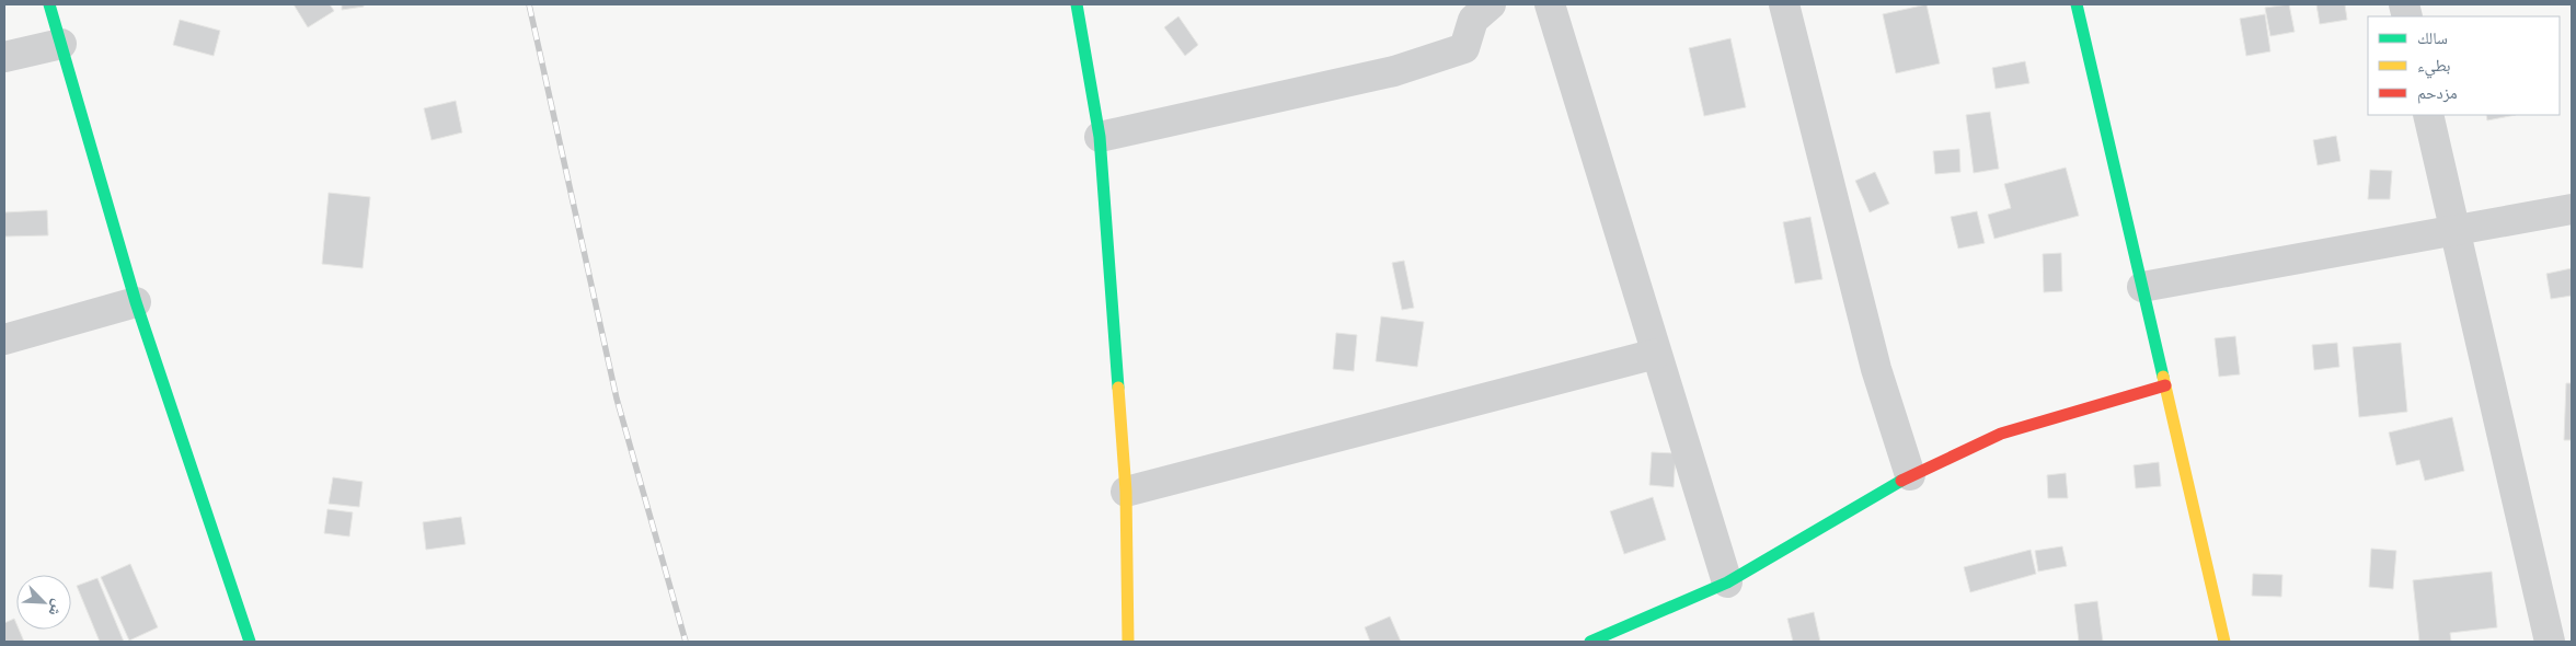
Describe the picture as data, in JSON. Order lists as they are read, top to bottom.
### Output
{
  "legend": ["سالك", "بطيء", "مزدحم"],
  "north": "bottom right"
}
